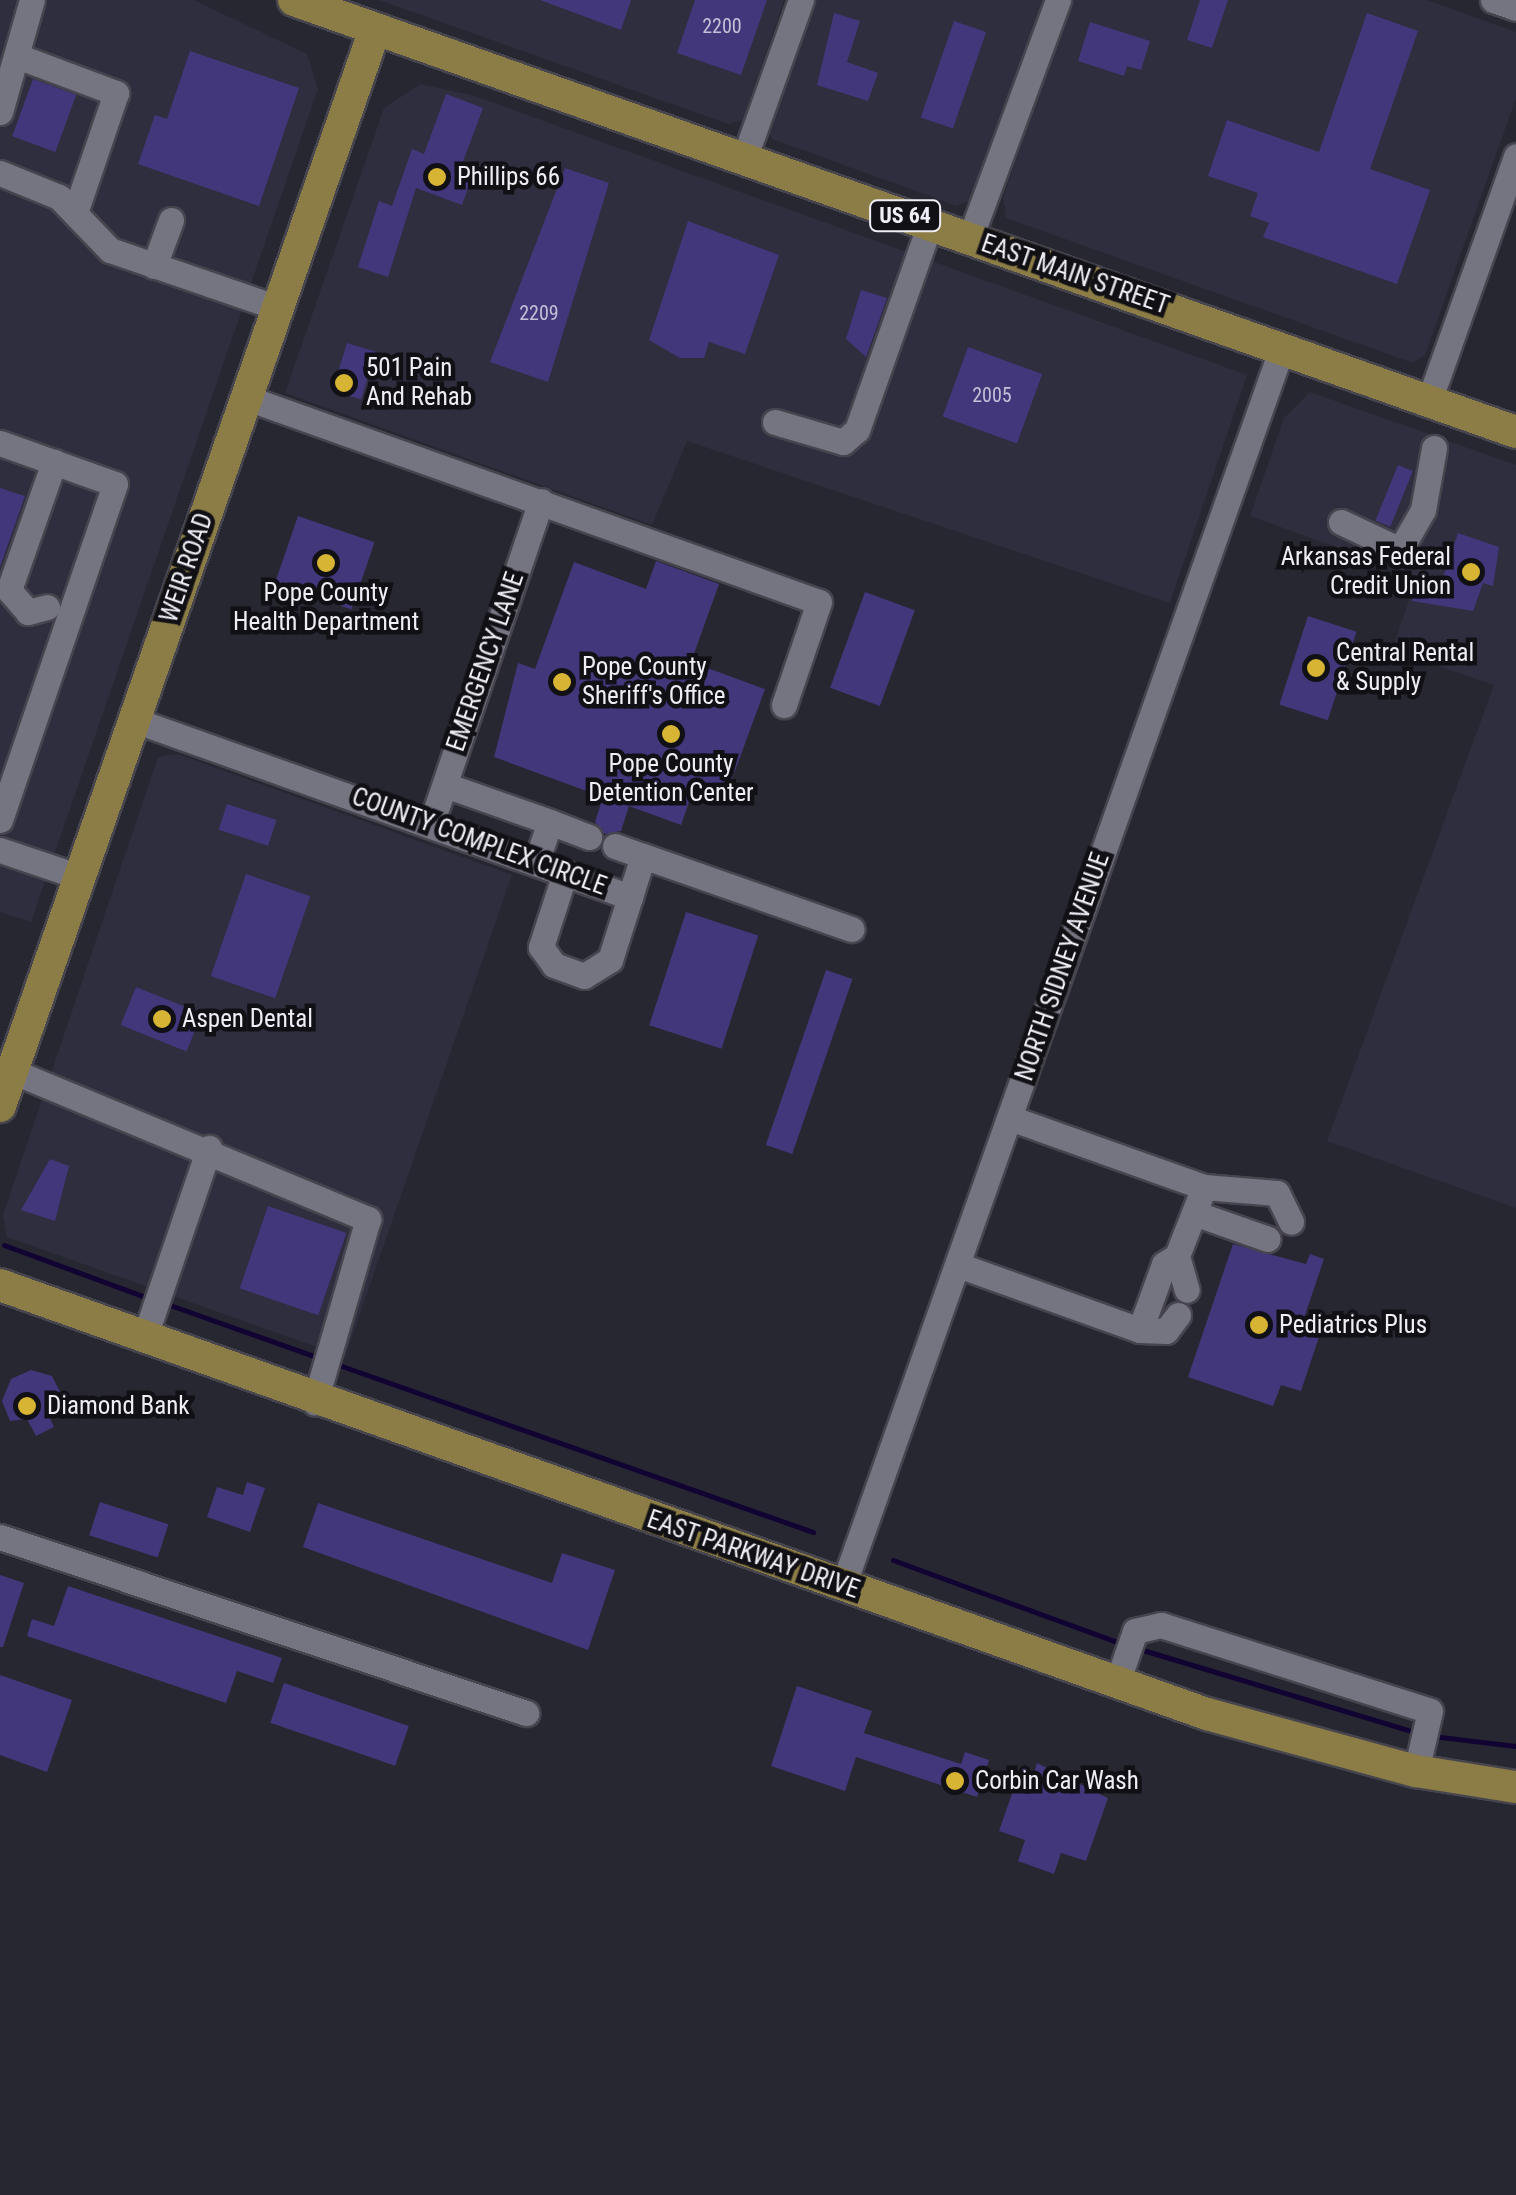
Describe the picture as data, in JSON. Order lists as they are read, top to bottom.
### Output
{
  "streets": {
    "main road": [
      "US 64",
      "EAST MAIN STREET",
      "WEIR ROAD",
      "EAST PARKWAY DRIVE"
    ],
    "street": ["EMERGENCY LANE", "COUNTY COMPLEX CIRCLE", "NORTH SIDNEY AVENUE"]
  },
  "crossings": [
    ["EAST MAIN STREET", "WEIR ROAD"],
    ["EAST MAIN STREET", "NORTH SIDNEY AVENUE"],
    ["WEIR ROAD", "COUNTY COMPLEX CIRCLE"],
    ["EMERGENCY LANE", "COUNTY COMPLEX CIRCLE"],
    ["NORTH SIDNEY AVENUE", "EAST PARKWAY DRIVE"]
  ],
  "places": [
    "Phillips 66",
    "501 Pain And Rehab",
    "Pope County Health Department",
    "Arkansas Federal Credit Union",
    "Central Rental & Supply",
    "Pope County Sheriff's Office",
    "Pope County Detention Center",
    "Aspen Dental",
    "Pediatrics Plus",
    "Diamond Bank",
    "Corbin Car Wash"
  ],
  "house_numbers": ["2200", "2209", "2005"]
}
